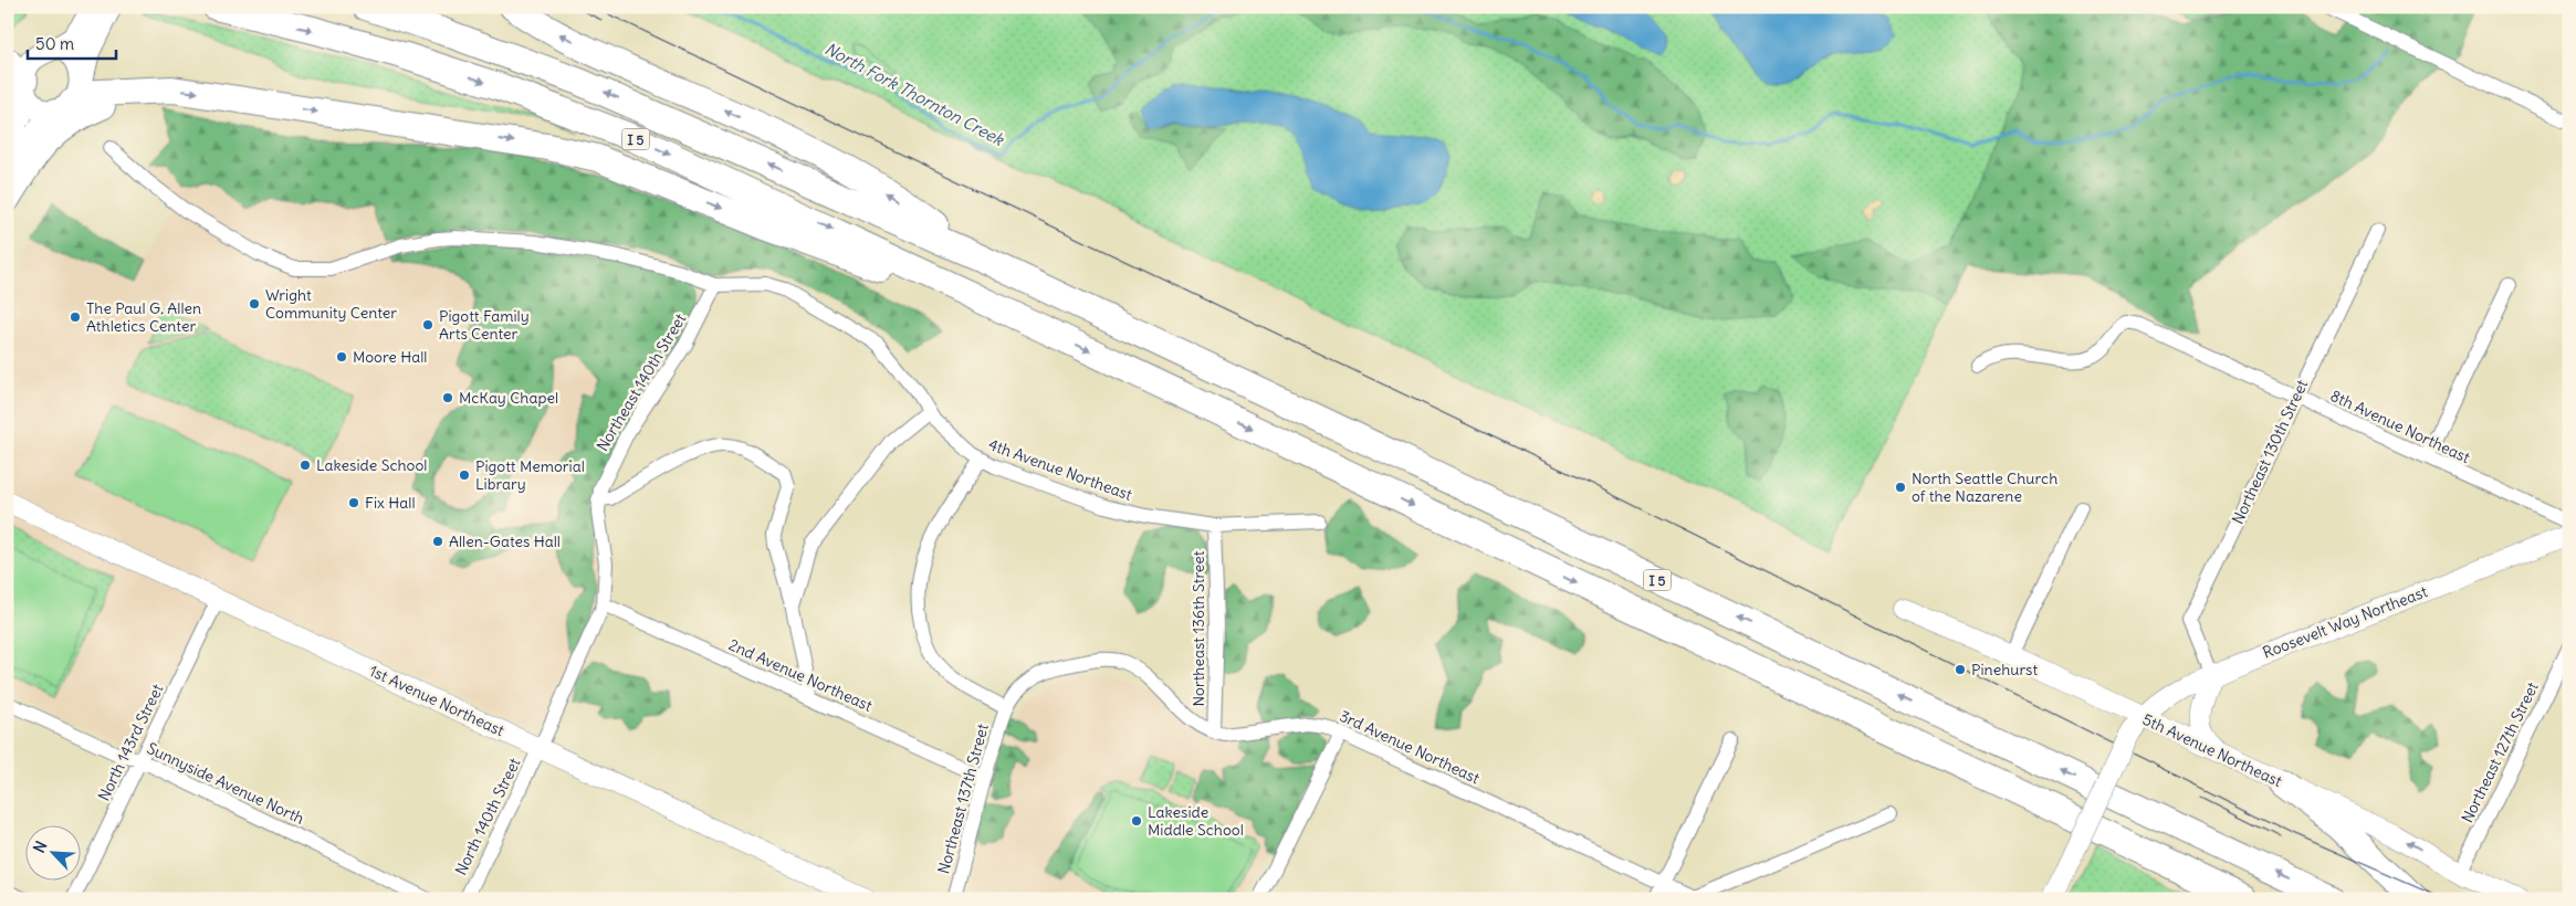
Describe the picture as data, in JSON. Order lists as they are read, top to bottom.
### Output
{
  "streets": {
    "highway": ["I 5"],
    "street": [
      "Northeast 140th Street",
      "8th Avenue Northeast",
      "Northeast 130th Street",
      "4th Avenue Northeast",
      "Roosevelt Way Northeast",
      "Northeast 136th Street",
      "2nd Avenue Northeast",
      "1st Avenue Northeast",
      "North 143rd Street",
      "3rd Avenue Northeast",
      "5th Avenue Northeast",
      "Northeast 127th Street",
      "Sunnyside Avenue North",
      "Northeast 137th Street",
      "North 140th Street"
    ]
  },
  "crossings": [
    ["Northeast 140th Street", "4th Avenue Northeast"],
    ["Northeast 140th Street", "2nd Avenue Northeast"],
    ["Northeast 140th Street", "1st Avenue Northeast"],
    ["Northeast 140th Street", "North 140th Street"],
    ["8th Avenue Northeast", "Northeast 130th Street"],
    ["Northeast 130th Street", "Roosevelt Way Northeast"],
    ["4th Avenue Northeast", "Northeast 136th Street"],
    ["Roosevelt Way Northeast", "5th Avenue Northeast"],
    ["Northeast 136th Street", "3rd Avenue Northeast"],
    ["2nd Avenue Northeast", "Northeast 137th Street"],
    ["1st Avenue Northeast", "North 143rd Street"],
    ["1st Avenue Northeast", "North 140th Street"],
    ["North 143rd Street", "Sunnyside Avenue North"],
    ["5th Avenue Northeast", "Northeast 127th Street"]
  ],
  "water": ["North Fork Thornton Creek"],
  "places": [
    "Wright Community Center",
    "The Paul G. Allen Athletics Center",
    "Pigott Family Arts Center",
    "Moore Hall",
    "McKay Chapel",
    "Lakeside School",
    "Pigott Memorial Library",
    "North Seattle Church of the Nazarene",
    "Fix Hall",
    "Allen-Gates Hall",
    "Pinehurst",
    "Lakeside Middle School"
  ],
  "scale_bar": "50 m",
  "north": "top left"
}
